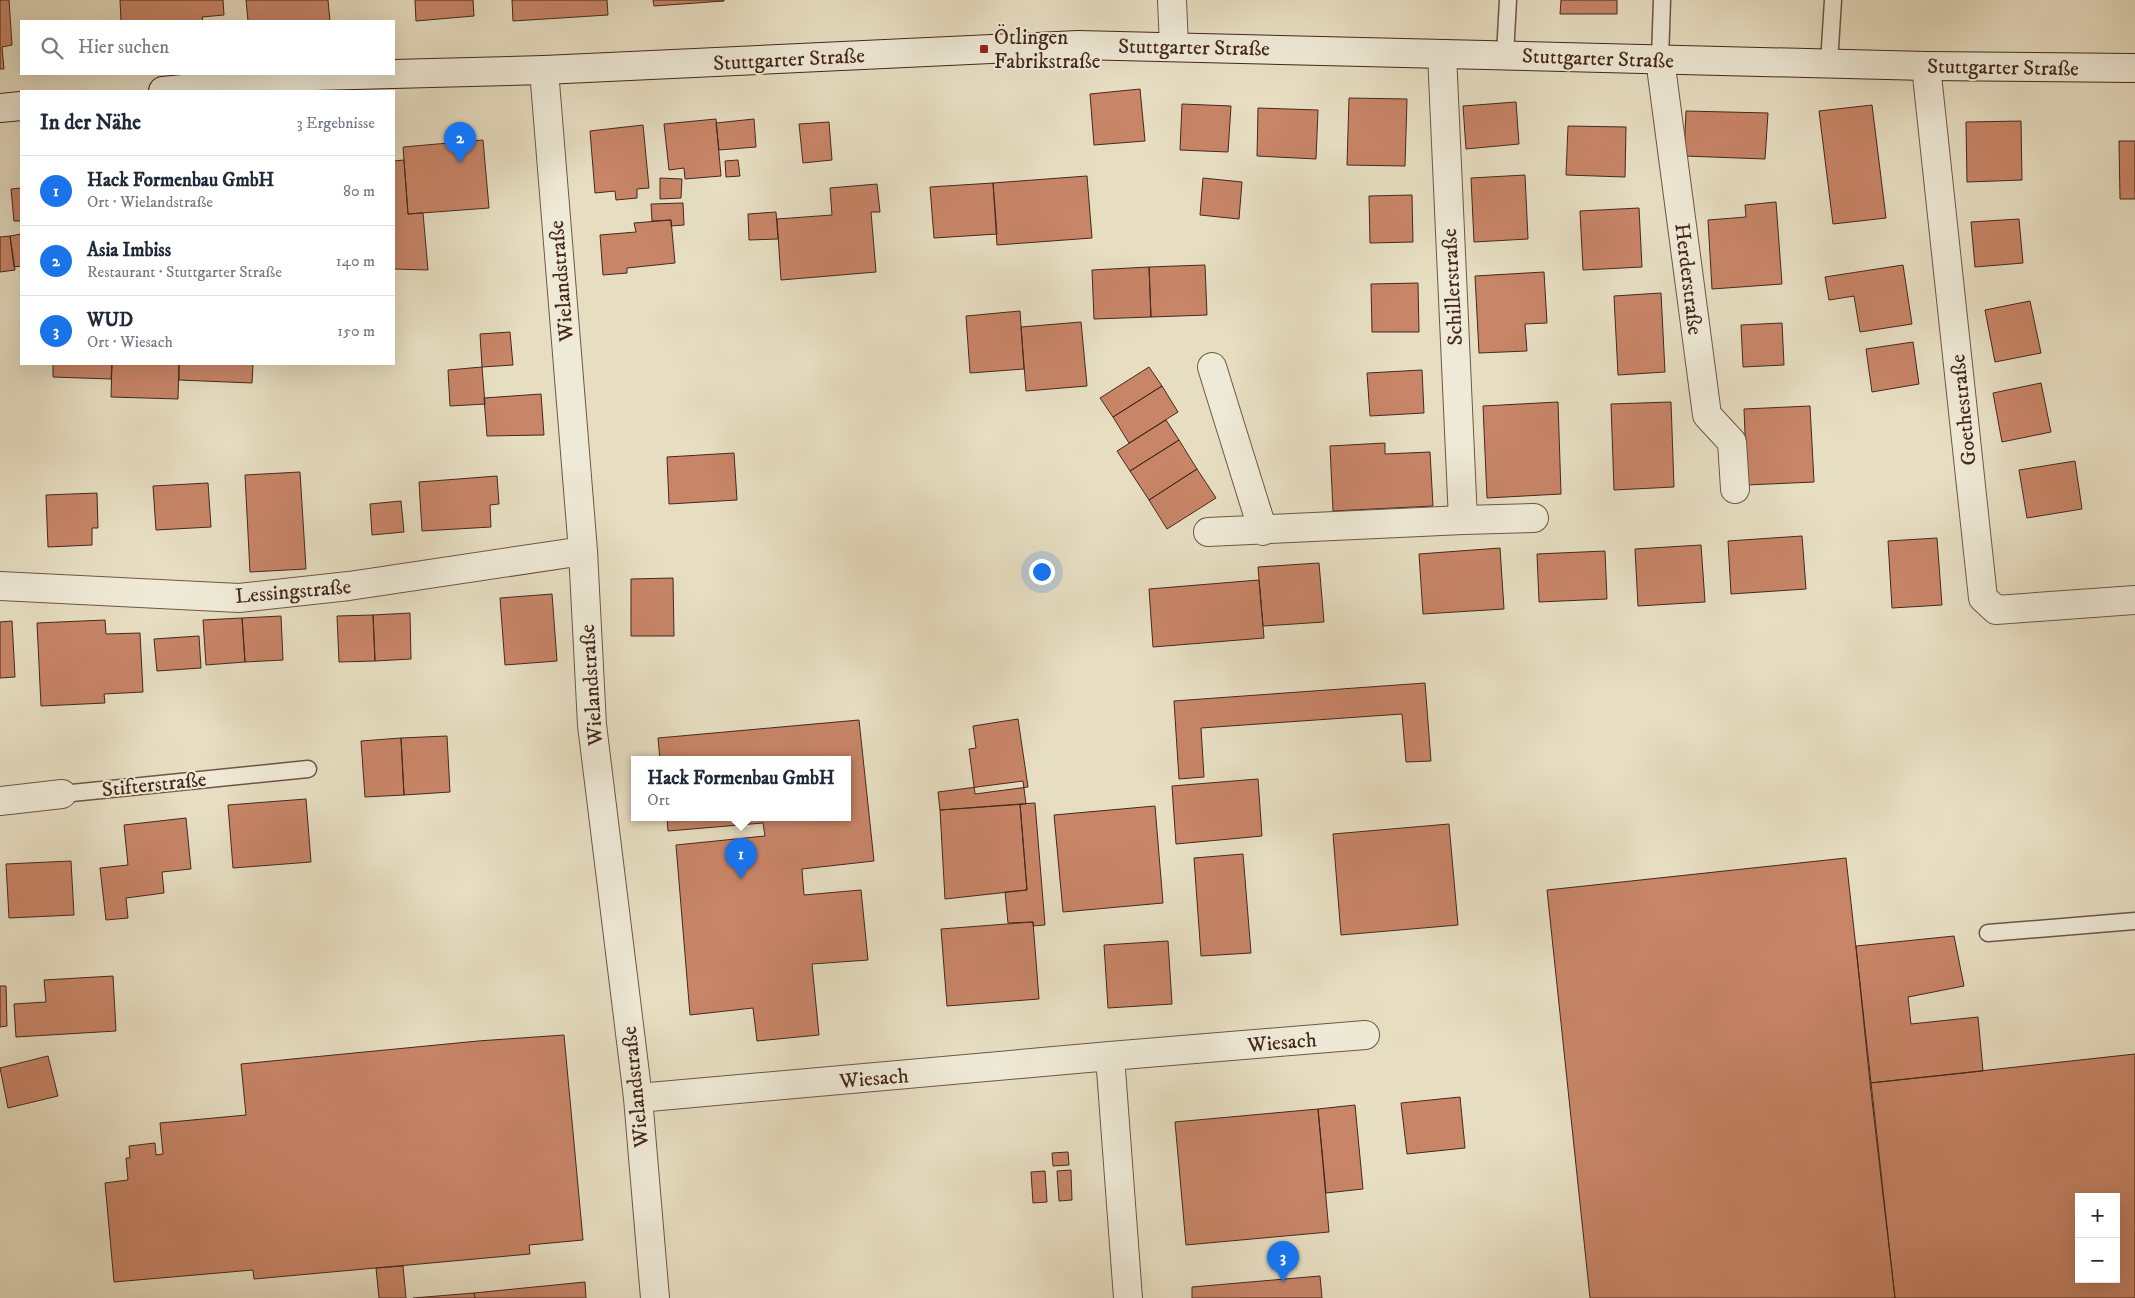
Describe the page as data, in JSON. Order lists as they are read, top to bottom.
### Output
{
  "streets": {
    "street": [
      "Stuttgarter Straße",
      "Herderstraße",
      "Wielandstraße",
      "Schillerstraße",
      "Goethestraße",
      "Lessingstraße",
      "Stifterstraße",
      "Wiesach"
    ]
  },
  "crossings": [
    ["Stuttgarter Straße", "Herderstraße"],
    ["Stuttgarter Straße", "Wielandstraße"],
    ["Stuttgarter Straße", "Schillerstraße"],
    ["Stuttgarter Straße", "Goethestraße"],
    ["Wielandstraße", "Lessingstraße"],
    ["Wielandstraße", "Wiesach"]
  ],
  "places": {
    "transit": ["Ötlingen Fabrikstraße"]
  },
  "page": {
    "search": "Hier suchen",
    "heading": ["In der Nähe", "3 Ergebnisse"],
    "pins": ["2", "1", "3"],
    "list": [
      {
        "mark": "1",
        "name": "Hack Formenbau GmbH",
        "note": "Ort · Wielandstraße",
        "value": "80 m"
      },
      {
        "mark": "2",
        "name": "Asia Imbiss",
        "note": "Restaurant · Stuttgarter Straße",
        "value": "140 m"
      },
      {
        "mark": "3",
        "name": "WUD",
        "note": "Ort · Wiesach",
        "value": "150 m"
      }
    ],
    "popup": ["Hack Formenbau GmbH", "Ort"],
    "map_buttons": ["+", "−"]
  }
}
